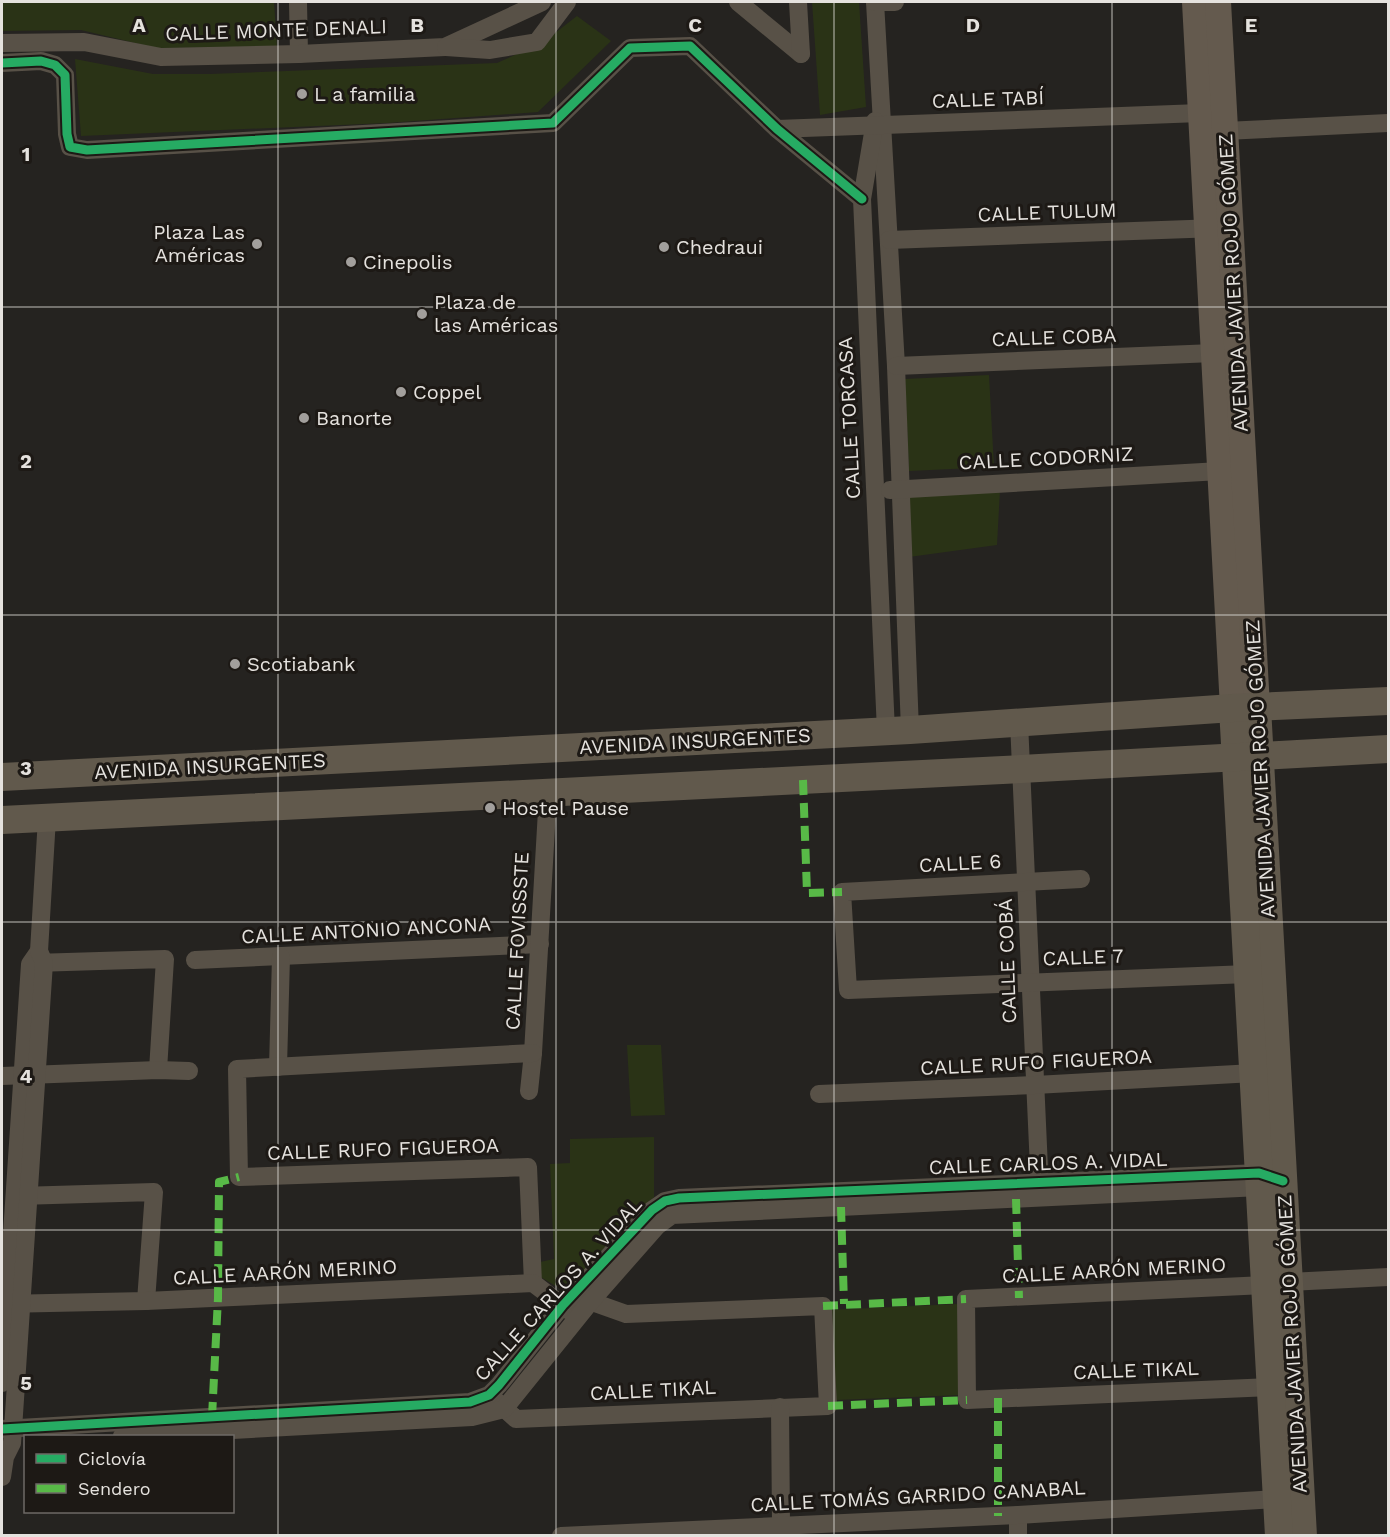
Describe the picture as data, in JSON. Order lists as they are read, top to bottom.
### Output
{
  "streets": {
    "main road": ["AVENIDA JAVIER ROJO GÓMEZ", "AVENIDA INSURGENTES"],
    "street": [
      "CALLE MONTE DENALI",
      "CALLE TABÍ",
      "CALLE TULUM",
      "CALLE COBA",
      "CALLE TORCASA",
      "CALLE CODORNIZ",
      "CALLE 6",
      "CALLE ANTONIO ANCONA",
      "CALLE FOVISSSTE",
      "CALLE 7",
      "CALLE COBÁ",
      "CALLE RUFO FIGUEROA",
      "CALLE CARLOS A. VIDAL",
      "CALLE AARÓN MERINO",
      "CALLE TIKAL",
      "CALLE TOMÁS GARRIDO CANABAL"
    ]
  },
  "crossings": [
    ["CALLE TABÍ", "AVENIDA JAVIER ROJO GÓMEZ"],
    ["CALLE TABÍ", "CALLE TORCASA"],
    ["CALLE TULUM", "AVENIDA JAVIER ROJO GÓMEZ"],
    ["CALLE TULUM", "CALLE TORCASA"],
    ["AVENIDA JAVIER ROJO GÓMEZ", "CALLE COBA"],
    ["AVENIDA JAVIER ROJO GÓMEZ", "CALLE CODORNIZ"],
    ["AVENIDA JAVIER ROJO GÓMEZ", "AVENIDA INSURGENTES"],
    ["AVENIDA JAVIER ROJO GÓMEZ", "CALLE 7"],
    ["AVENIDA JAVIER ROJO GÓMEZ", "CALLE RUFO FIGUEROA"],
    ["AVENIDA JAVIER ROJO GÓMEZ", "CALLE CARLOS A. VIDAL"],
    ["AVENIDA JAVIER ROJO GÓMEZ", "CALLE AARÓN MERINO"],
    ["AVENIDA JAVIER ROJO GÓMEZ", "CALLE TIKAL"],
    ["AVENIDA JAVIER ROJO GÓMEZ", "CALLE TOMÁS GARRIDO CANABAL"],
    ["CALLE COBA", "CALLE TORCASA"],
    ["CALLE TORCASA", "CALLE CODORNIZ"],
    ["CALLE TORCASA", "AVENIDA INSURGENTES"],
    ["AVENIDA INSURGENTES", "CALLE COBÁ"],
    ["CALLE 6", "CALLE 7"],
    ["CALLE 6", "CALLE COBÁ"],
    ["CALLE ANTONIO ANCONA", "CALLE FOVISSSTE"],
    ["CALLE 7", "CALLE COBÁ"],
    ["CALLE COBÁ", "CALLE RUFO FIGUEROA"],
    ["CALLE COBÁ", "CALLE CARLOS A. VIDAL"],
    ["CALLE RUFO FIGUEROA", "CALLE AARÓN MERINO"],
    ["CALLE CARLOS A. VIDAL", "CALLE TIKAL"],
    ["CALLE AARÓN MERINO", "CALLE TIKAL"]
  ],
  "places": [
    "L a familia",
    "Plaza Las Américas",
    "Chedraui",
    "Cinepolis",
    "Plaza de las Américas",
    "Coppel",
    "Banorte",
    "Scotiabank",
    "Hostel Pause"
  ],
  "legend": ["Ciclovía", "Sendero"],
  "grid": {
    "columns": [
      "A",
      "B",
      "C",
      "D",
      "E"
    ],
    "rows": [
      "1",
      "2",
      "3",
      "4",
      "5"
    ]
  }
}
